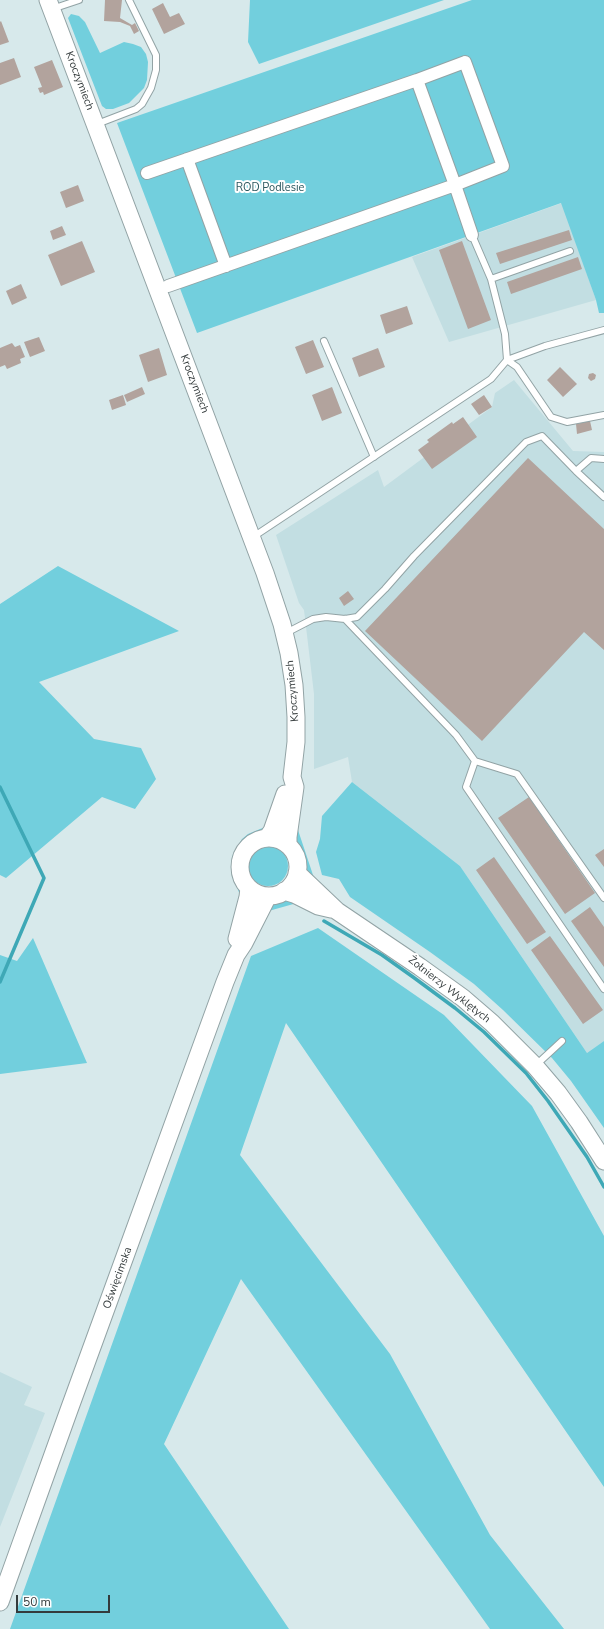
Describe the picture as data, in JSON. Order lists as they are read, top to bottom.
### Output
{
  "streets": {
    "main road": ["Kroczymiech", "Żołnierzy Wyklętych", "Oświęcimska"]
  },
  "crossings": [
    ["Kroczymiech", "Żołnierzy Wyklętych"],
    ["Kroczymiech", "Oświęcimska"],
    ["Żołnierzy Wyklętych", "Oświęcimska"]
  ],
  "parks": ["ROD Podlesie"],
  "scale_bar": "50 m"
}
